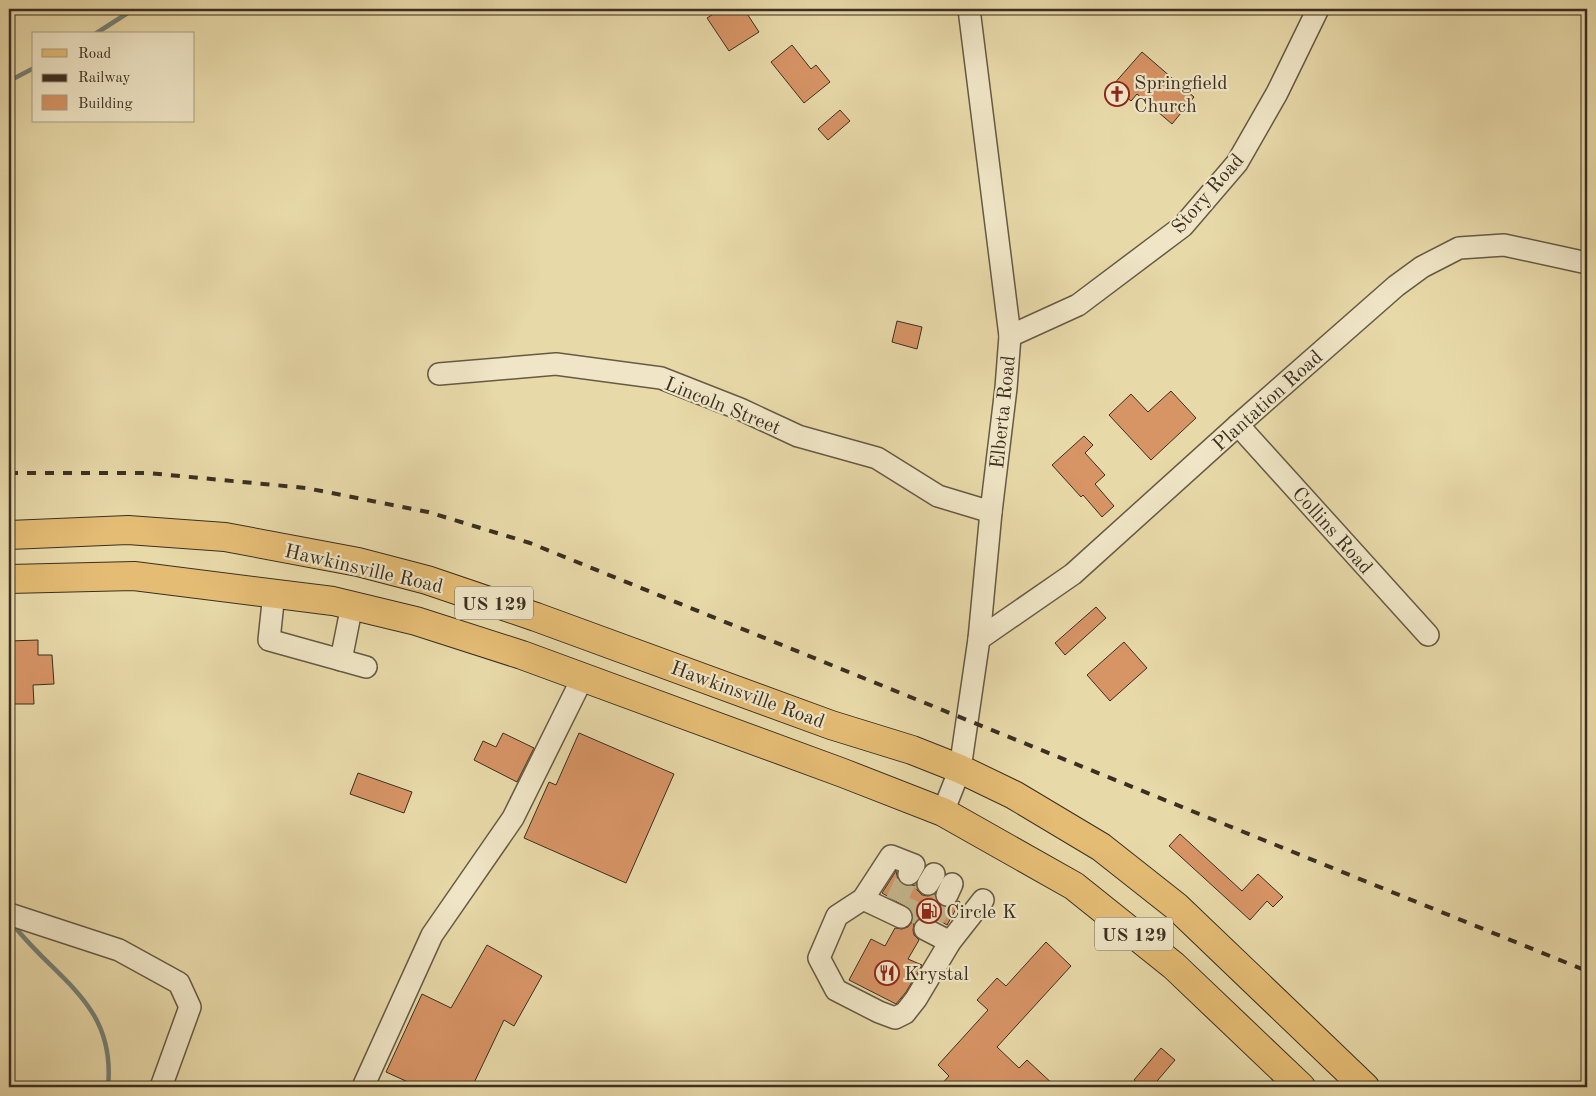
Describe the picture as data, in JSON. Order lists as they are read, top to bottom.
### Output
{
  "streets": {
    "main road": ["Hawkinsville Road", "US 129"],
    "street": [
      "Story Road",
      "Plantation Road",
      "Lincoln Street",
      "Elberta Road",
      "Collins Road"
    ]
  },
  "crossings": [
    ["Story Road", "Elberta Road"],
    ["Plantation Road", "Elberta Road"],
    ["Plantation Road", "Collins Road"],
    ["Lincoln Street", "Elberta Road"],
    ["Elberta Road", "Hawkinsville Road"],
    ["Elberta Road", "US 129"],
    ["Hawkinsville Road", "US 129"]
  ],
  "places": {
    "church": ["Springfield Church"],
    "fuel station": ["Circle K"],
    "restaurant": ["Krystal"]
  },
  "legend": ["Road", "Railway", "Building"]
}
